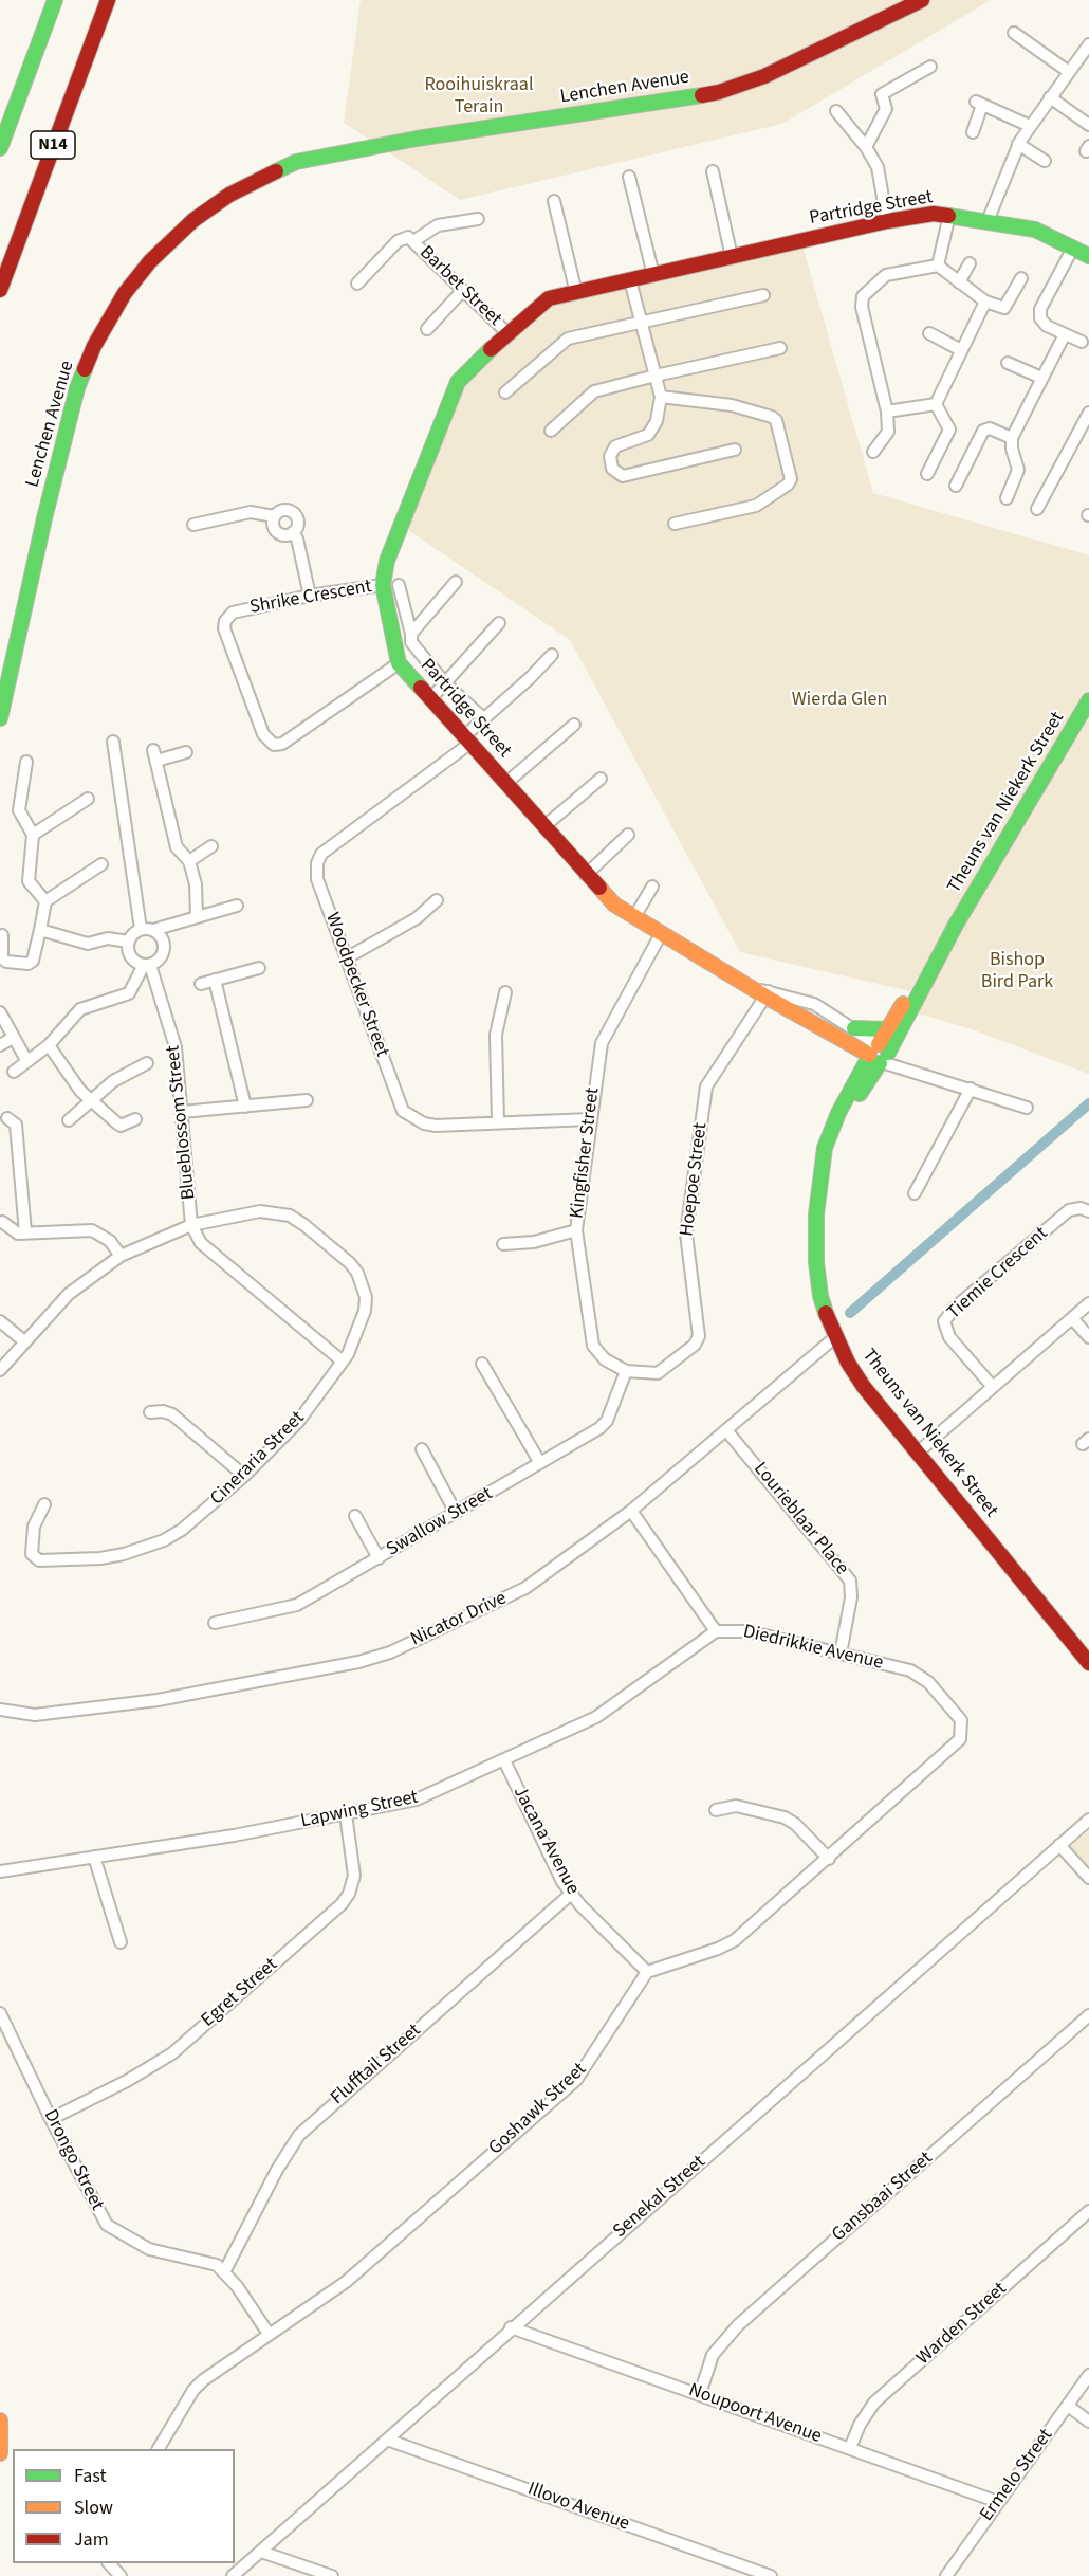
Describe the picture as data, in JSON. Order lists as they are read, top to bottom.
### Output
{
  "streets": {
    "main road": [
      "Lenchen Avenue",
      "N14",
      "Partridge Street",
      "Theuns van Niekerk Street"
    ],
    "street": [
      "Barbet Street",
      "Shrike Crescent",
      "Woodpecker Street",
      "Blueblossom Street",
      "Kingfisher Street",
      "Hoepoe Street",
      "Tiemie Crescent",
      "Cineraria Street",
      "Lourieblaar Place",
      "Swallow Street",
      "Nicator Drive",
      "Diedrikkie Avenue",
      "Lapwing Street",
      "Jacana Avenue",
      "Egret Street",
      "Flufftail Street",
      "Goshawk Street",
      "Drongo Street",
      "Senekal Street",
      "Gansbaai Street",
      "Warden Street",
      "Noupoort Avenue",
      "Ermelo Street",
      "Illovo Avenue"
    ]
  },
  "crossings": [
    ["Partridge Street", "Barbet Street"],
    ["Partridge Street", "Shrike Crescent"],
    ["Partridge Street", "Theuns van Niekerk Street"],
    ["Partridge Street", "Woodpecker Street"],
    ["Partridge Street", "Kingfisher Street"],
    ["Partridge Street", "Hoepoe Street"],
    ["Theuns van Niekerk Street", "Nicator Drive"],
    ["Woodpecker Street", "Kingfisher Street"],
    ["Blueblossom Street", "Cineraria Street"],
    ["Kingfisher Street", "Hoepoe Street"],
    ["Kingfisher Street", "Swallow Street"],
    ["Hoepoe Street", "Swallow Street"],
    ["Lourieblaar Place", "Nicator Drive"],
    ["Lourieblaar Place", "Diedrikkie Avenue"],
    ["Nicator Drive", "Diedrikkie Avenue"],
    ["Diedrikkie Avenue", "Lapwing Street"],
    ["Lapwing Street", "Jacana Avenue"],
    ["Lapwing Street", "Egret Street"],
    ["Jacana Avenue", "Flufftail Street"],
    ["Jacana Avenue", "Goshawk Street"],
    ["Egret Street", "Drongo Street"],
    ["Flufftail Street", "Drongo Street"],
    ["Senekal Street", "Noupoort Avenue"],
    ["Senekal Street", "Illovo Avenue"],
    ["Gansbaai Street", "Noupoort Avenue"],
    ["Warden Street", "Noupoort Avenue"],
    ["Noupoort Avenue", "Ermelo Street"]
  ],
  "parks": ["Rooihuiskraal Terain", "Wierda Glen", "Bishop Bird Park"],
  "legend": ["Fast", "Slow", "Jam"]
}
